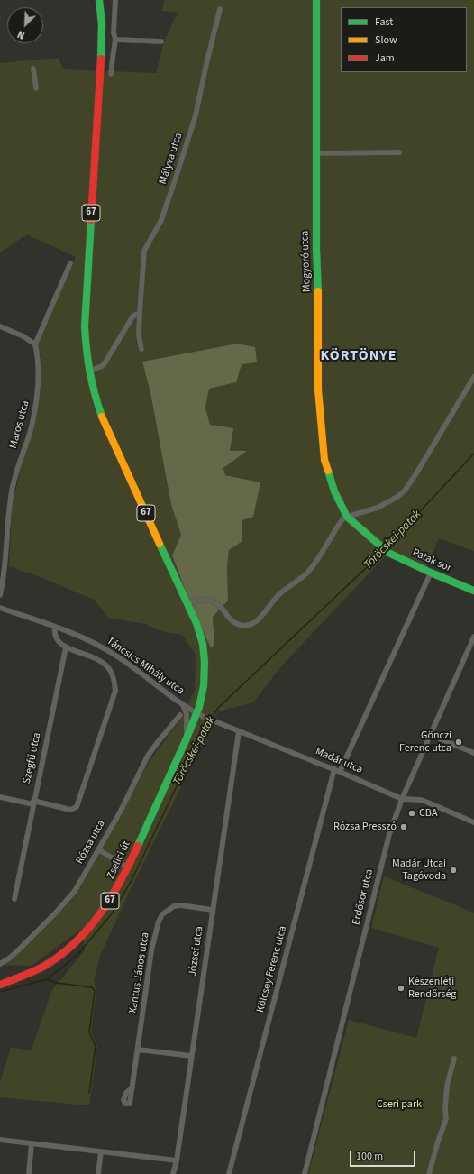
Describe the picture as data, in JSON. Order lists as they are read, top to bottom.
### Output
{
  "streets": {
    "main road": [
      "67",
      "Mogyoró utca",
      "Patak sor",
      "Zselici út"
    ],
    "street": [
      "Mályva utca",
      "Maros utca",
      "Táncsics Mihály utca",
      "Szegfű utca",
      "Madár utca",
      "Rózsa utca",
      "Erdősor utca",
      "József utca",
      "Kölcsey Ferenc utca",
      "Xantus János utca"
    ]
  },
  "crossings": [
    ["67", "Táncsics Mihály utca"],
    ["67", "Madár utca"],
    ["67", "Zselici út"],
    ["Mogyoró utca", "Patak sor"],
    ["Patak sor", "Kölcsey Ferenc utca"],
    ["Táncsics Mihály utca", "Madár utca"],
    ["Madár utca", "Erdősor utca"],
    ["Madár utca", "József utca"],
    ["Madár utca", "Kölcsey Ferenc utca"],
    ["József utca", "Xantus János utca"]
  ],
  "districts": ["KÖRTÖNYE"],
  "water": ["Töröcskei-patak"],
  "parks": ["Cseri park"],
  "places": [
    "Gönczi Ferenc utca",
    "CBA",
    "Rózsa Presszó",
    "Madár Utcai Tagóvoda",
    "Készenléti Rendőrség"
  ],
  "legend": ["Fast", "Slow", "Jam"],
  "scale_bar": "100 m",
  "north": "bottom left"
}
